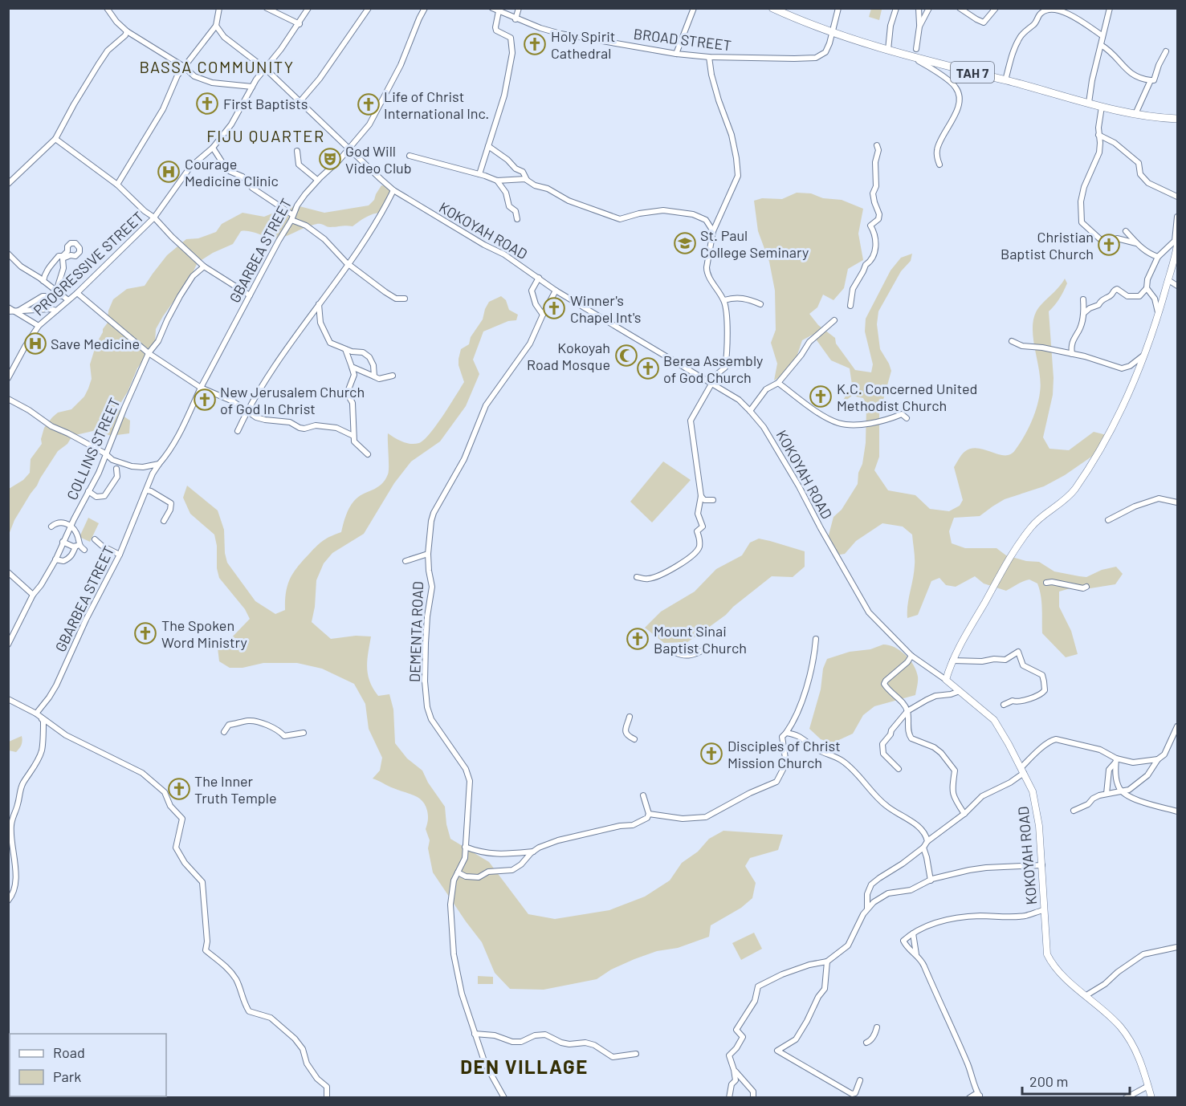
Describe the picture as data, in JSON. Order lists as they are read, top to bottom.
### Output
{
  "streets": {
    "highway": ["TAH 7"],
    "main road": ["KOKOYAH ROAD"],
    "street": [
      "BROAD STREET",
      "GBARBEA STREET",
      "PROGRESSIVE STREET",
      "COLLINS STREET",
      "DEMENTA ROAD"
    ]
  },
  "crossings": [
    ["BROAD STREET", "TAH 7"],
    ["KOKOYAH ROAD", "GBARBEA STREET"],
    ["KOKOYAH ROAD", "PROGRESSIVE STREET"],
    ["KOKOYAH ROAD", "DEMENTA ROAD"]
  ],
  "districts": ["BASSA COMMUNITY", "FIJU QUARTER", "DEN VILLAGE"],
  "places": {
    "church": [
      "Holy Spirit Cathedral",
      "First Baptists",
      "Life of Christ International Inc.",
      "Christian Baptist Church",
      "Winner's Chapel Int's",
      "Berea Assembly of God Church",
      "K.C. Concerned United Methodist Church",
      "New Jerusalem Church of God In Christ",
      "The Spoken Word Ministry",
      "Mount Sinai Baptist Church",
      "Disciples of Christ Mission Church",
      "The Inner Truth Temple"
    ],
    "theatre": ["God Will Video Club"],
    "hospital": ["Courage Medicine Clinic", "Save Medicine"],
    "school or university": ["St. Paul College Seminary"],
    "mosque": ["Kokoyah Road Mosque"]
  },
  "legend": ["Road", "Park"],
  "scale_bar": "200 m"
}
